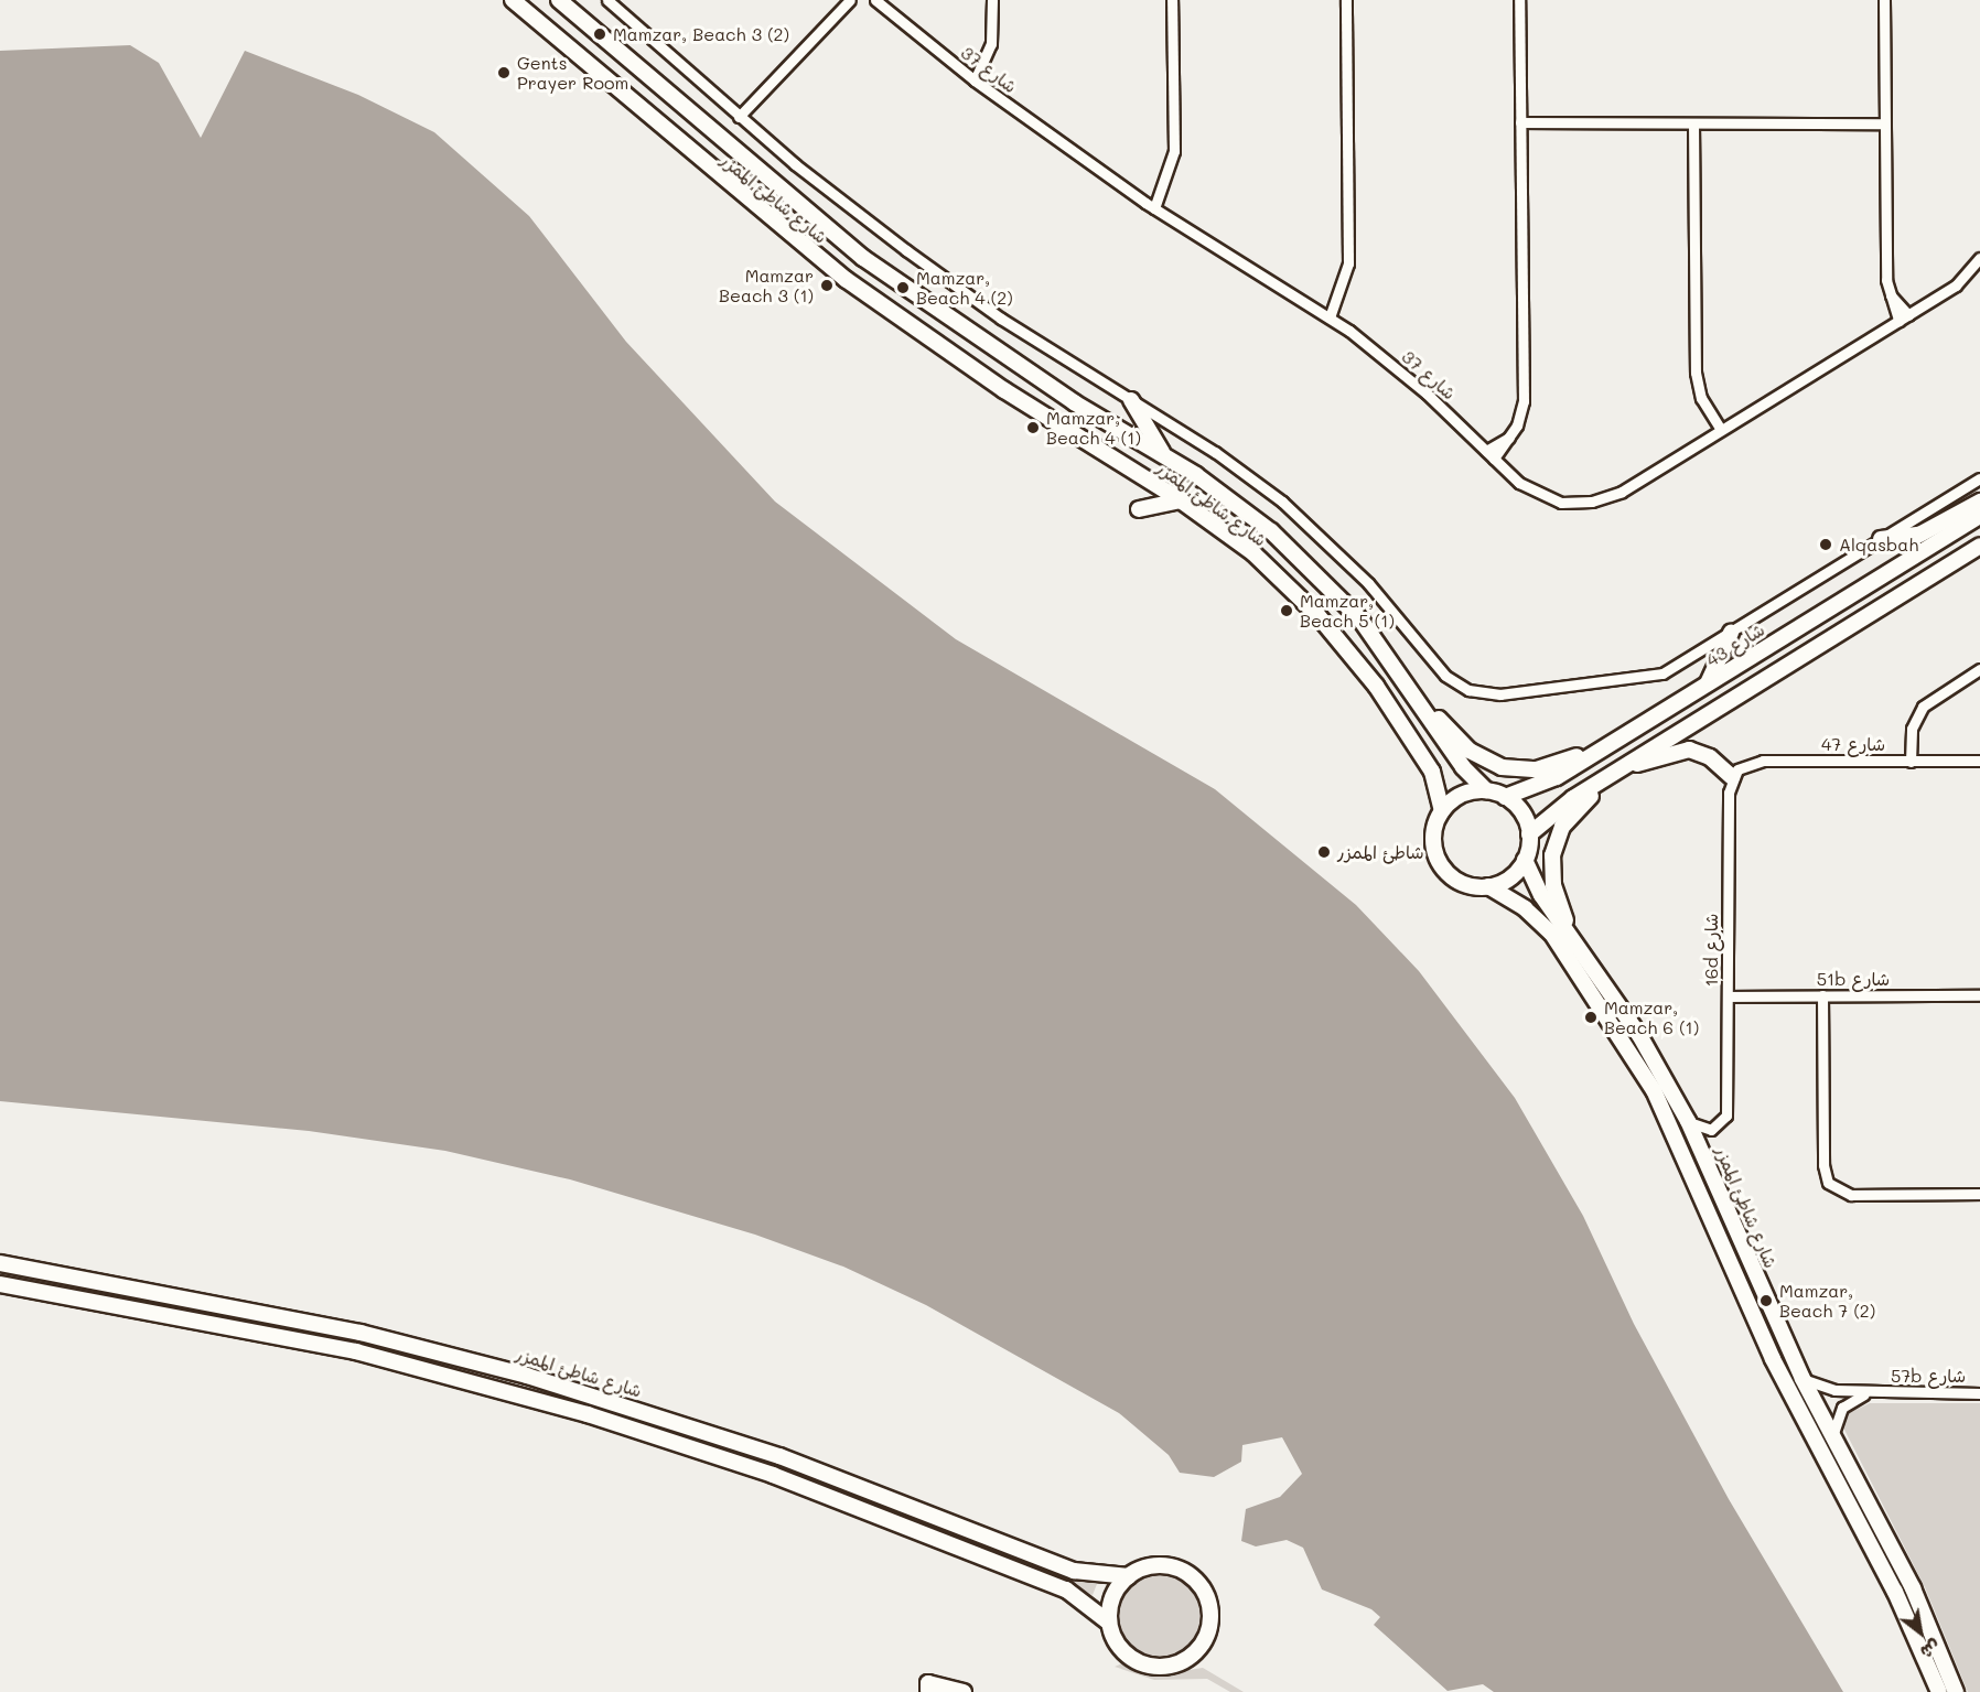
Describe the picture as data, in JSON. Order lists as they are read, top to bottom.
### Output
{
  "streets": {
    "main road": ["شارع شاطئ الممزر", "شارع 43"],
    "street": [
      "شارع 37",
      "شارع 47",
      "16d شارع",
      "51b شارع",
      "57b شارع"
    ]
  },
  "crossings": [
    ["شارع شاطئ الممزر", "شارع 43"],
    ["شارع شاطئ الممزر", "16d شارع"],
    ["شارع شاطئ الممزر", "57b شارع"],
    ["شارع 47", "16d شارع"],
    ["16d شارع", "51b شارع"]
  ],
  "places": [
    "Mamzar, Beach 3 (2)",
    "Gents Prayer Room",
    "Mamzar Beach 3 (1)",
    "Mamzar, Beach 4 (2)",
    "Mamzar, Beach 4 (1)",
    "Alqasbah",
    "Mamzar, Beach 5 (1)",
    "شاطئ الممزر",
    "Mamzar, Beach 6 (1)",
    "Mamzar, Beach 7 (2)"
  ],
  "north": "bottom right"
}
